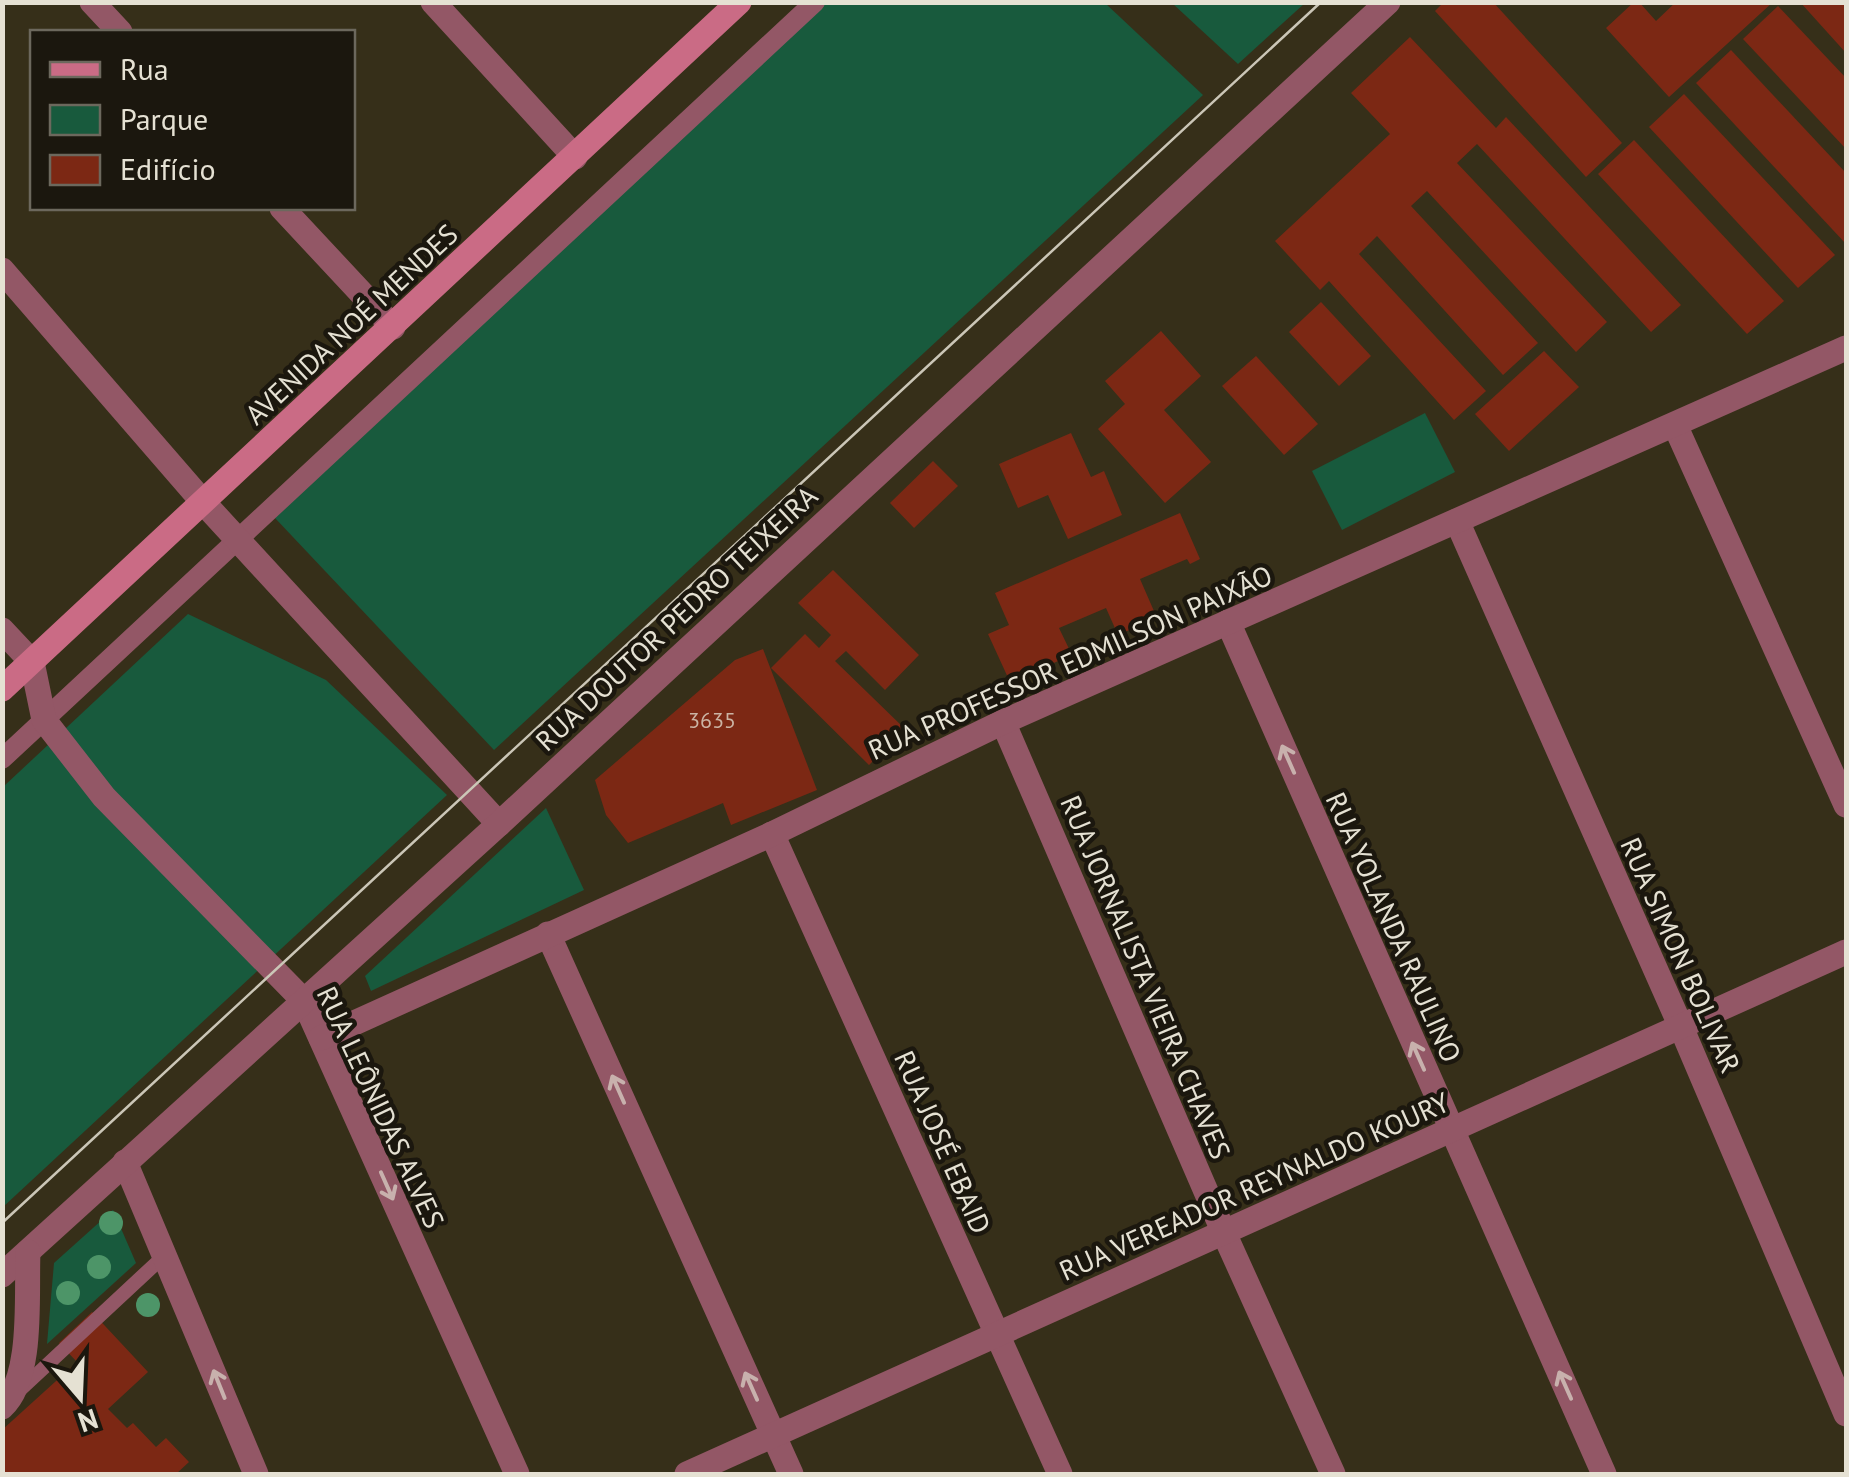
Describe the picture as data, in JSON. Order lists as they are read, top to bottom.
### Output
{
  "streets": {
    "main road": ["AVENIDA NOÉ MENDES"],
    "street": [
      "RUA DOUTOR PEDRO TEIXEIRA",
      "RUA PROFESSOR EDMILSON PAIXÃO",
      "RUA YOLANDA RAULINO",
      "RUA SIMON BOLIVAR",
      "RUA JORNALISTA VIEIRA CHAVES",
      "RUA LEÔNIDAS ALVES",
      "RUA JOSÉ EBAID",
      "RUA VEREADOR REYNALDO KOURY"
    ]
  },
  "crossings": [
    ["AVENIDA NOÉ MENDES", "RUA LEÔNIDAS ALVES"],
    ["RUA DOUTOR PEDRO TEIXEIRA", "RUA LEÔNIDAS ALVES"],
    ["RUA PROFESSOR EDMILSON PAIXÃO", "RUA YOLANDA RAULINO"],
    ["RUA PROFESSOR EDMILSON PAIXÃO", "RUA SIMON BOLIVAR"],
    ["RUA PROFESSOR EDMILSON PAIXÃO", "RUA JORNALISTA VIEIRA CHAVES"],
    ["RUA PROFESSOR EDMILSON PAIXÃO", "RUA LEÔNIDAS ALVES"],
    ["RUA PROFESSOR EDMILSON PAIXÃO", "RUA JOSÉ EBAID"],
    ["RUA YOLANDA RAULINO", "RUA VEREADOR REYNALDO KOURY"],
    ["RUA SIMON BOLIVAR", "RUA VEREADOR REYNALDO KOURY"],
    ["RUA JORNALISTA VIEIRA CHAVES", "RUA VEREADOR REYNALDO KOURY"],
    ["RUA JOSÉ EBAID", "RUA VEREADOR REYNALDO KOURY"]
  ],
  "one_way": ["RUA YOLANDA RAULINO", "RUA LEÔNIDAS ALVES"],
  "house_numbers": ["3635"],
  "legend": ["Rua", "Parque", "Edifício"],
  "north": "bottom"
}
